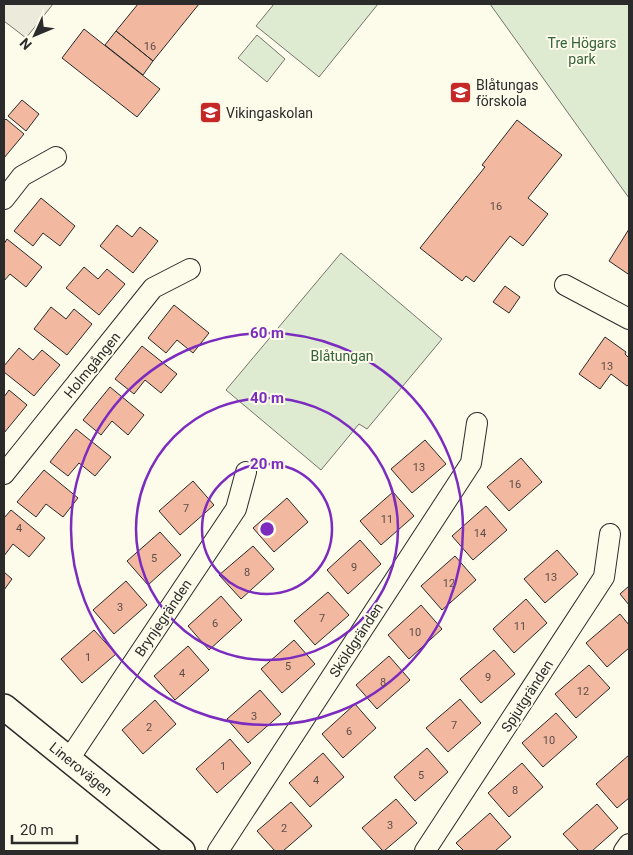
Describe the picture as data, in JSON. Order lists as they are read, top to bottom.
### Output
{
  "streets": {
    "street": [
      "Holmgången",
      "Brynjegränden",
      "Sköldgränden",
      "Spjutgränden",
      "Linerovägen"
    ]
  },
  "crossings": [
    ["Brynjegränden", "Linerovägen"]
  ],
  "parks": ["Tre Högars park", "Blåtungan"],
  "places": {
    "school or university": ["Blåtungas förskola", "Vikingaskolan"]
  },
  "house_numbers": [
    "16",
    "16",
    "13",
    "13",
    "16",
    "7",
    "11",
    "4",
    "14",
    "5",
    "9",
    "8",
    "13",
    "12",
    "3",
    "7",
    "6",
    "11",
    "10",
    "1",
    "5",
    "4",
    "9",
    "8",
    "12",
    "3",
    "7",
    "2",
    "6",
    "10",
    "1",
    "5",
    "4",
    "8",
    "3",
    "2"
  ],
  "scale_bar": "20 m",
  "north": "bottom left",
  "rings": ["60 m", "40 m", "20 m"]
}
